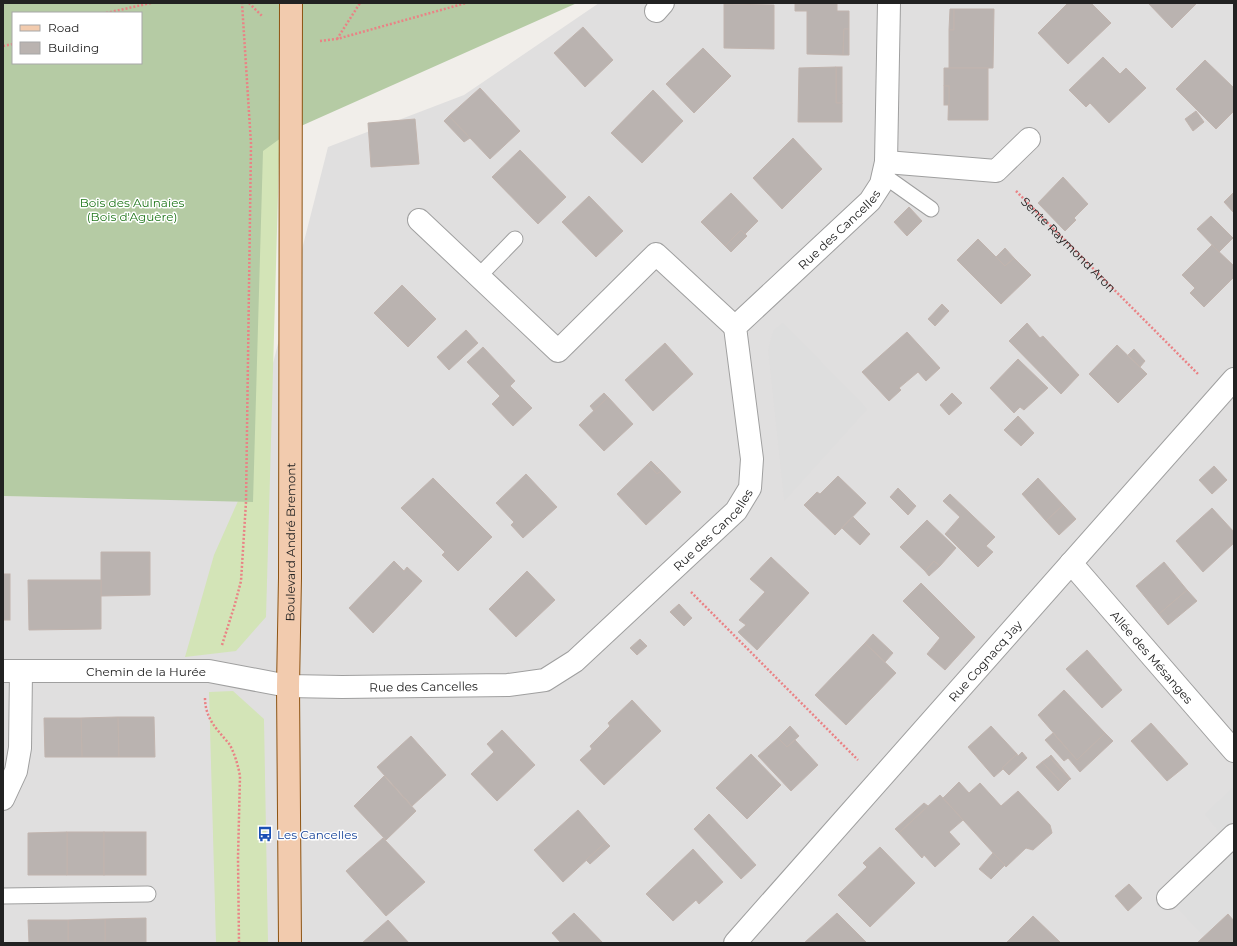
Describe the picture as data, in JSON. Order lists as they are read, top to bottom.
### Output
{
  "streets": {
    "main road": ["Boulevard André Bremont"],
    "street": [
      "Rue des Cancelles",
      "Allée des Mésanges",
      "Rue Cognacq Jay",
      "Chemin de la Hurée"
    ],
    "path": ["Sente Raymond Aron"]
  },
  "crossings": [
    ["Rue des Cancelles", "Boulevard André Bremont"],
    ["Rue des Cancelles", "Chemin de la Hurée"],
    ["Sente Raymond Aron", "Rue Cognacq Jay"],
    ["Boulevard André Bremont", "Chemin de la Hurée"],
    ["Allée des Mésanges", "Rue Cognacq Jay"]
  ],
  "parks": ["Bois des Aulnaies (Bois d'Aguère)"],
  "places": {
    "bus stop": ["Les Cancelles"]
  },
  "legend": ["Road", "Building"]
}
